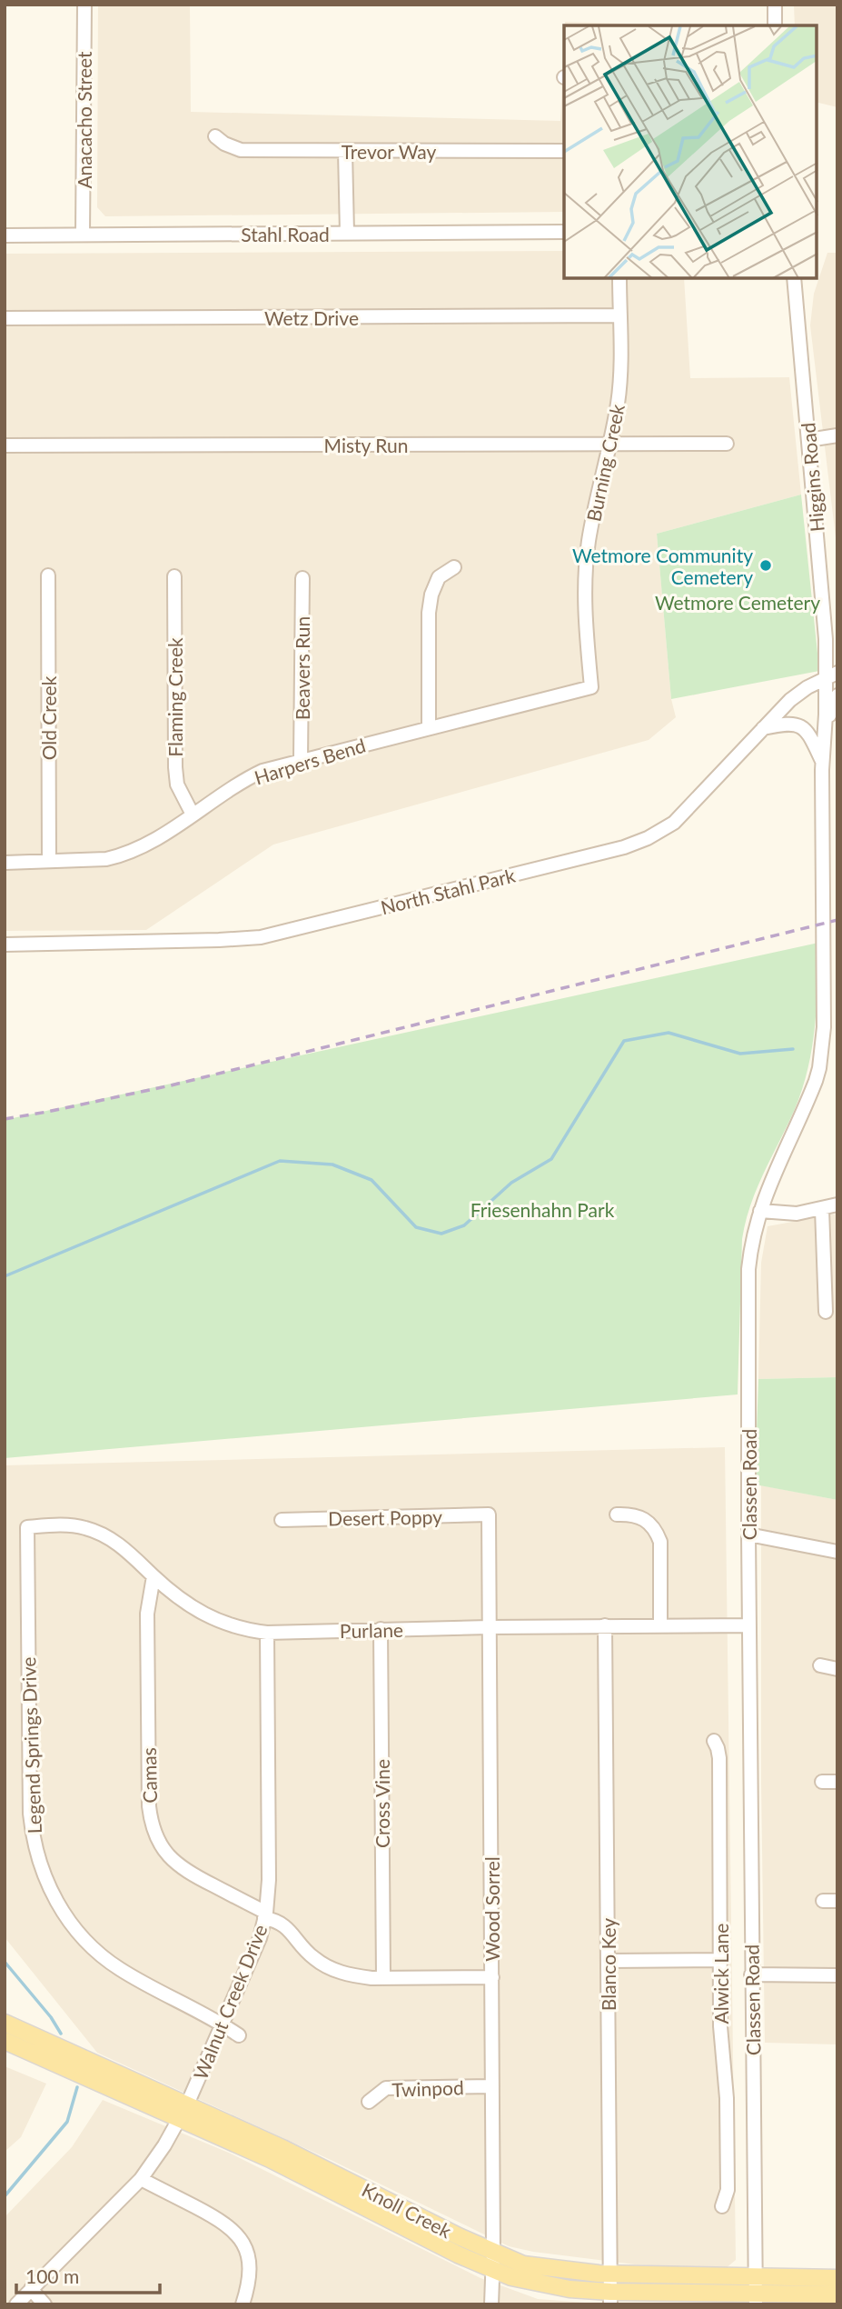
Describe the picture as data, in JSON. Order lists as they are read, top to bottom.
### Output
{
  "streets": {
    "main road": ["Knoll Creek"],
    "street": [
      "Anacacho Street",
      "Trevor Way",
      "Stahl Road",
      "Wetz Drive",
      "Misty Run",
      "Burning Creek",
      "Higgins Road",
      "Beavers Run",
      "Flaming Creek",
      "Old Creek",
      "Harpers Bend",
      "North Stahl Park",
      "Classen Road",
      "Desert Poppy",
      "Purlane",
      "Legend Springs Drive",
      "Camas",
      "Cross Vine",
      "Wood Sorrel",
      "Blanco Key",
      "Alwick Lane",
      "Walnut Creek Drive",
      "Twinpod"
    ]
  },
  "crossings": [
    ["Anacacho Street", "Stahl Road"],
    ["Wetz Drive", "Burning Creek"],
    ["Misty Run", "Burning Creek"],
    ["Burning Creek", "Harpers Bend"],
    ["Higgins Road", "North Stahl Park"],
    ["Higgins Road", "Classen Road"],
    ["Beavers Run", "Harpers Bend"],
    ["Flaming Creek", "Harpers Bend"],
    ["Old Creek", "Harpers Bend"],
    ["North Stahl Park", "Classen Road"],
    ["Classen Road", "Purlane"],
    ["Classen Road", "Knoll Creek"],
    ["Desert Poppy", "Wood Sorrel"],
    ["Purlane", "Legend Springs Drive"],
    ["Purlane", "Camas"],
    ["Purlane", "Cross Vine"],
    ["Purlane", "Wood Sorrel"],
    ["Purlane", "Blanco Key"],
    ["Purlane", "Walnut Creek Drive"],
    ["Legend Springs Drive", "Walnut Creek Drive"],
    ["Camas", "Cross Vine"],
    ["Camas", "Wood Sorrel"],
    ["Camas", "Walnut Creek Drive"],
    ["Wood Sorrel", "Twinpod"],
    ["Wood Sorrel", "Knoll Creek"],
    ["Blanco Key", "Knoll Creek"],
    ["Walnut Creek Drive", "Knoll Creek"]
  ],
  "parks": ["Wetmore Cemetery", "Friesenhahn Park"],
  "places": ["Wetmore Community Cemetery"],
  "scale_bar": "100 m"
}
